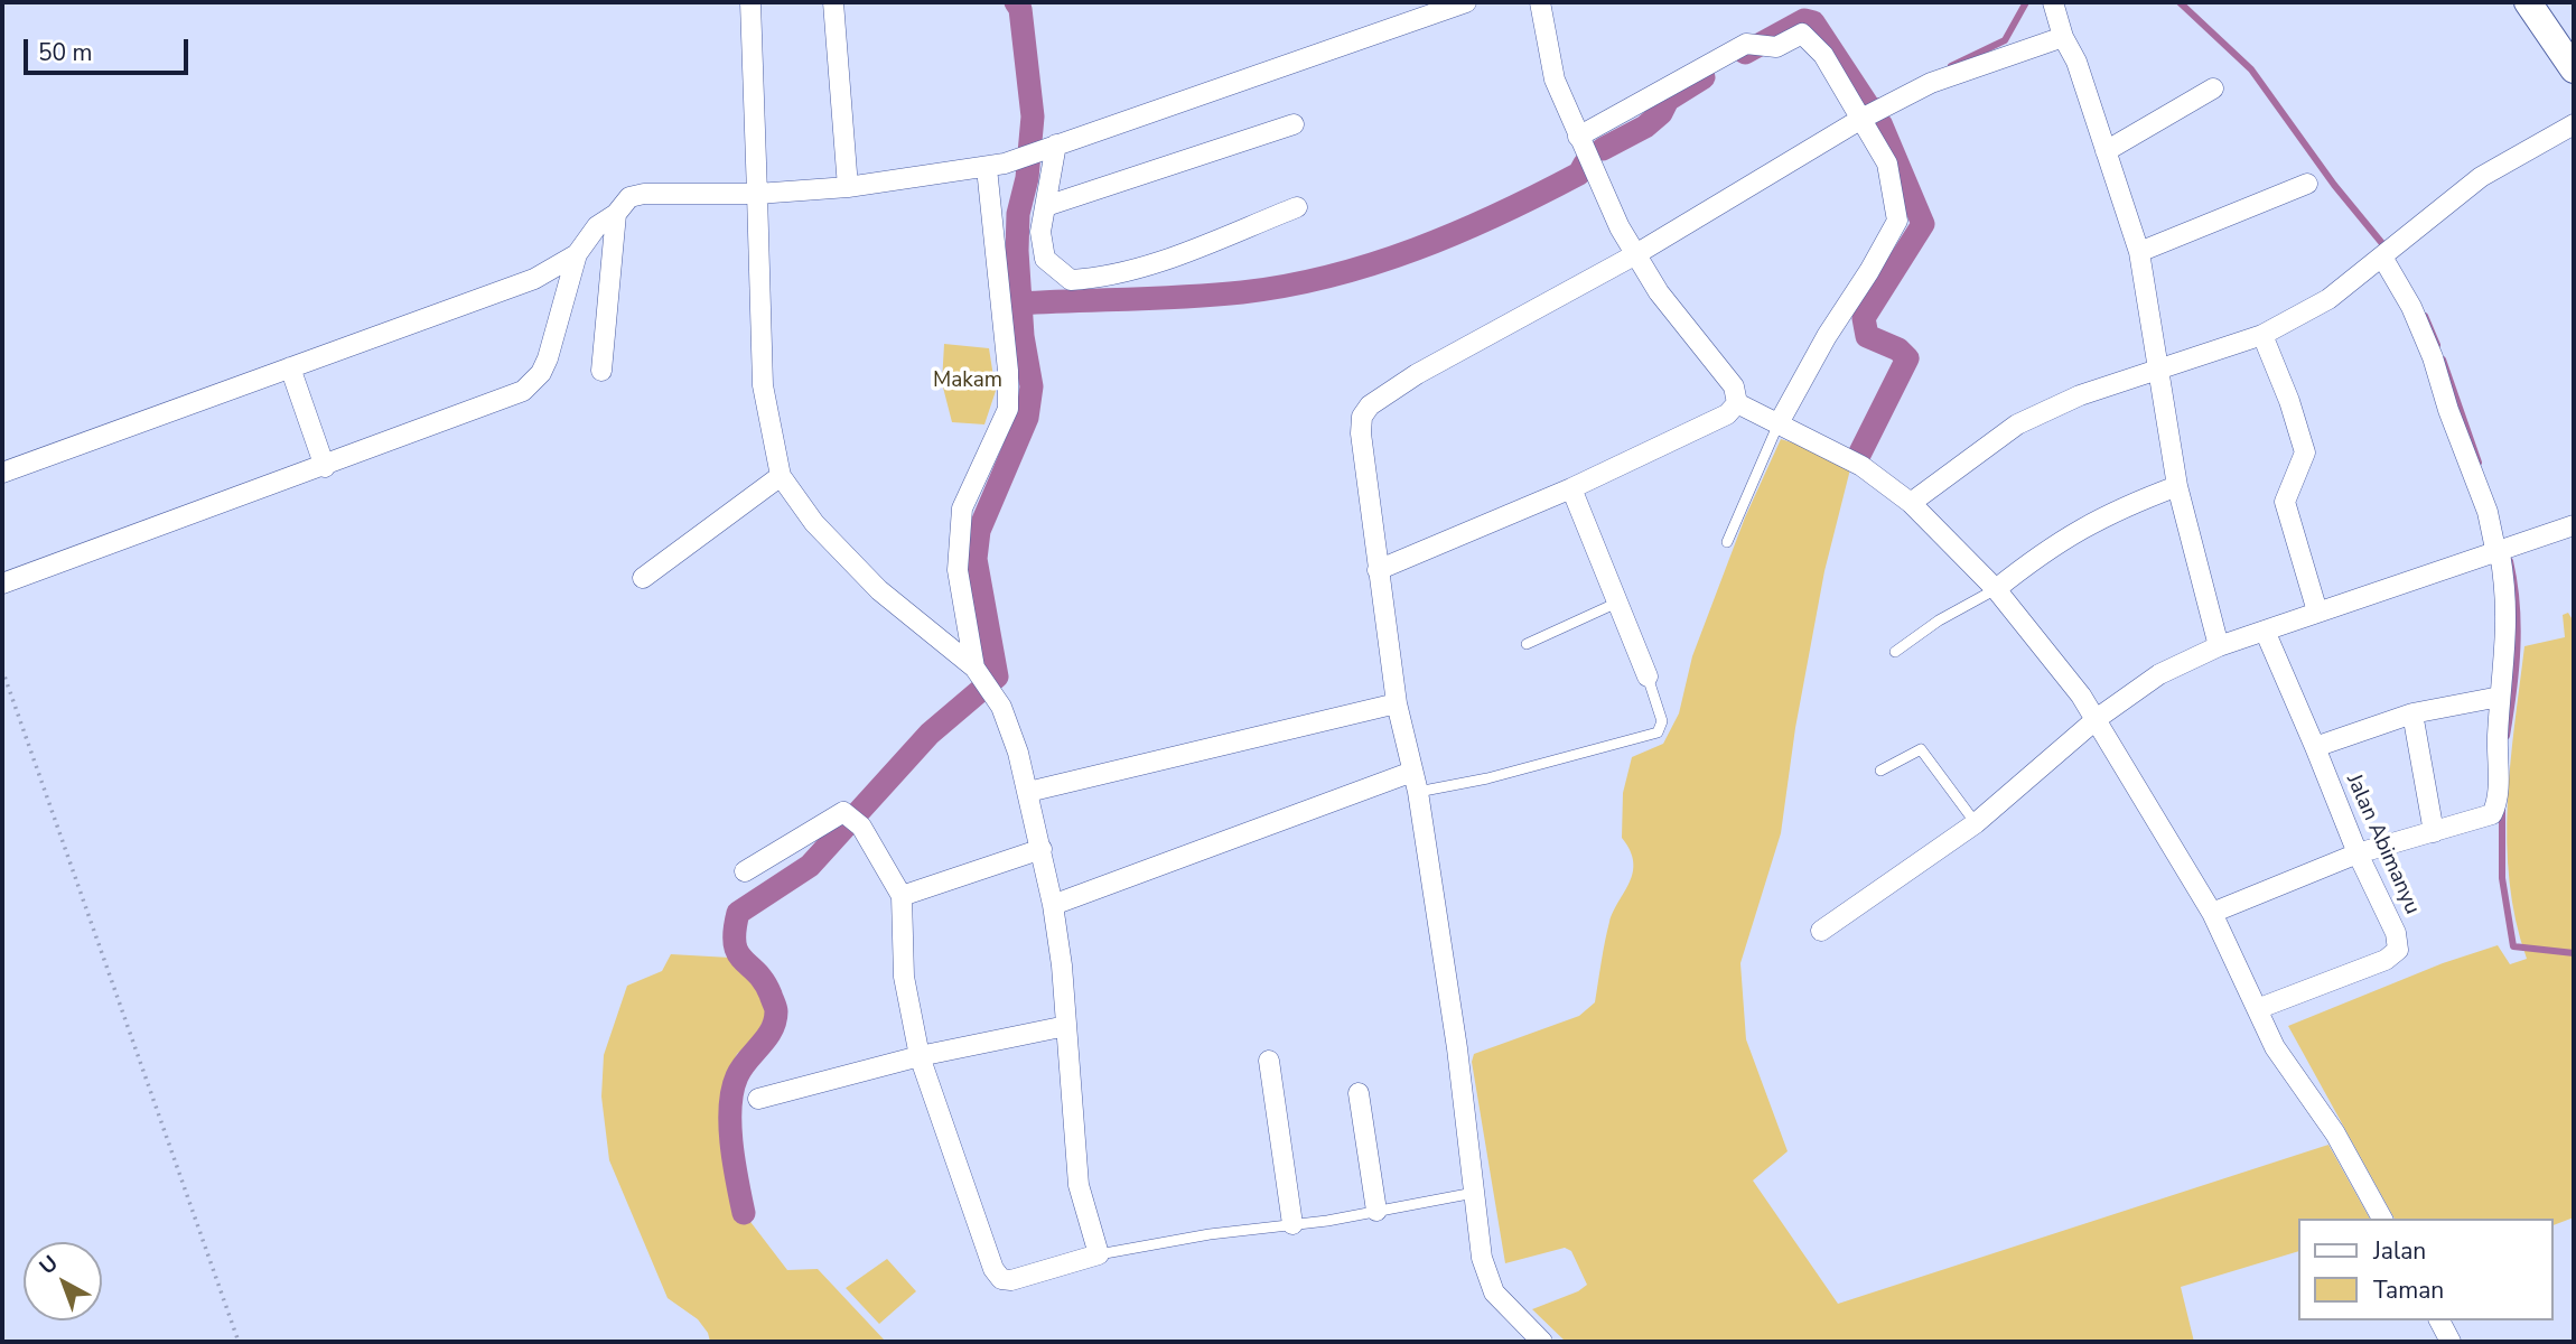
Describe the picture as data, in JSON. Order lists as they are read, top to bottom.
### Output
{
  "streets": {
    "street": ["Jalan Abimanyu"]
  },
  "parks": ["Makam"],
  "legend": ["Jalan", "Taman"],
  "scale_bar": "50 m",
  "north": "top left"
}
